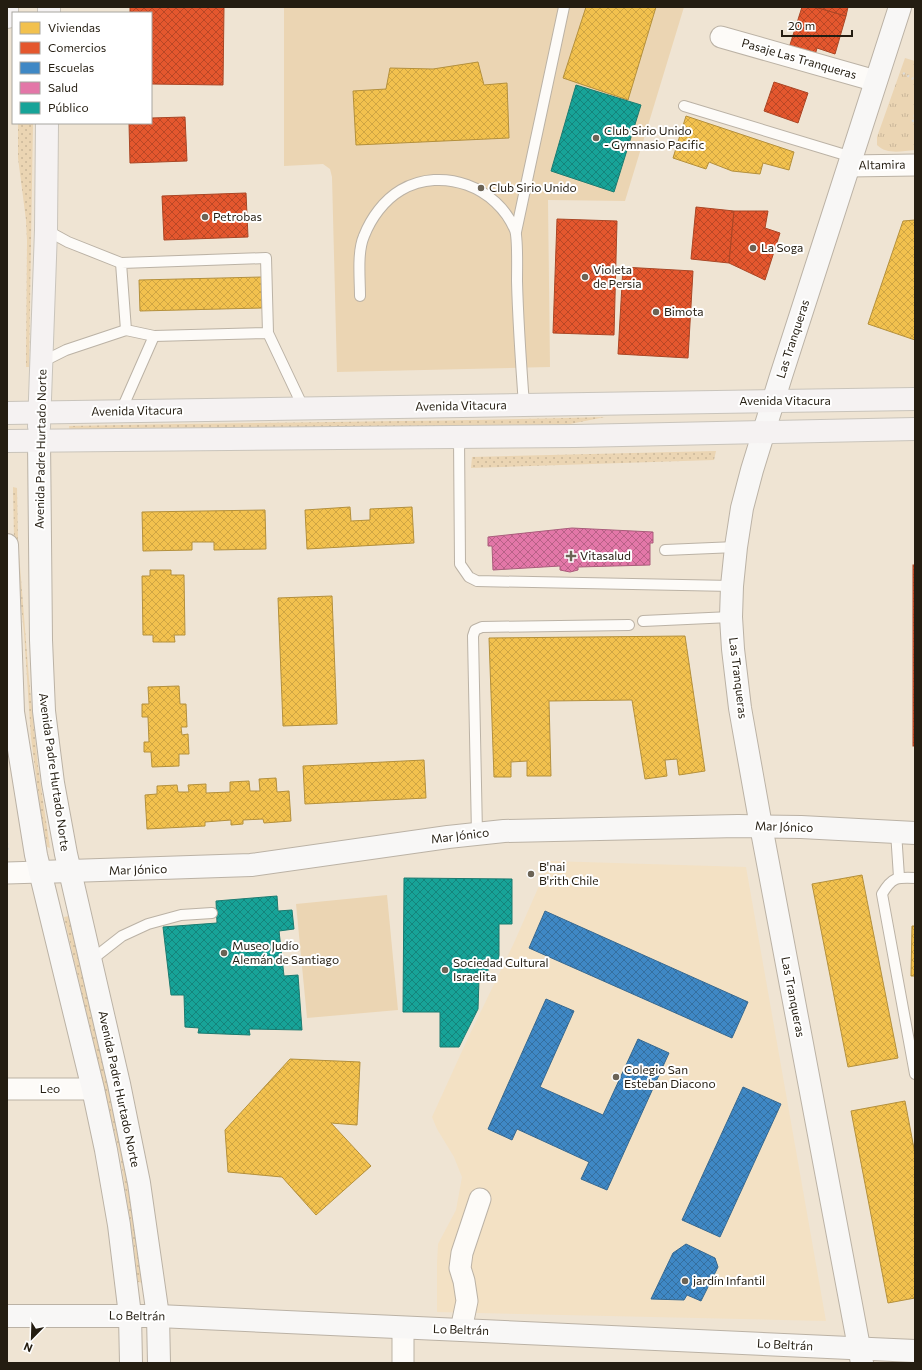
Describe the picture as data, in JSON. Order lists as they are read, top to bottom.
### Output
{
  "streets": {
    "main road": ["Avenida Vitacura", "Avenida Padre Hurtado Norte"],
    "street": [
      "Pasaje Las Tranqueras",
      "Altamira",
      "Las Tranqueras",
      "Mar Jónico",
      "Leo",
      "Lo Beltrán"
    ]
  },
  "crossings": [
    ["Pasaje Las Tranqueras", "Las Tranqueras"],
    ["Altamira", "Las Tranqueras"],
    ["Las Tranqueras", "Avenida Vitacura"],
    ["Las Tranqueras", "Mar Jónico"],
    ["Las Tranqueras", "Lo Beltrán"],
    ["Avenida Vitacura", "Avenida Padre Hurtado Norte"],
    ["Avenida Padre Hurtado Norte", "Mar Jónico"],
    ["Avenida Padre Hurtado Norte", "Lo Beltrán"]
  ],
  "places": {
    "other": [
      "Club Sirio Unido - Gymnasio Pacific",
      "Club Sirio Unido",
      "Petrobas",
      "La Soga",
      "Violeta de Persia",
      "Bimota",
      "B'nai B'rith Chile",
      "Museo Judío Alemán de Santiago",
      "Sociedad Cultural Israelita",
      "Colegio San Esteban Diacono",
      "jardín Infantil"
    ],
    "health": ["Vitasalud"]
  },
  "legend": [
    "Viviendas",
    "Comercios",
    "Escuelas",
    "Salud",
    "Público"
  ],
  "scale_bar": "20 m",
  "north": "bottom left"
}
